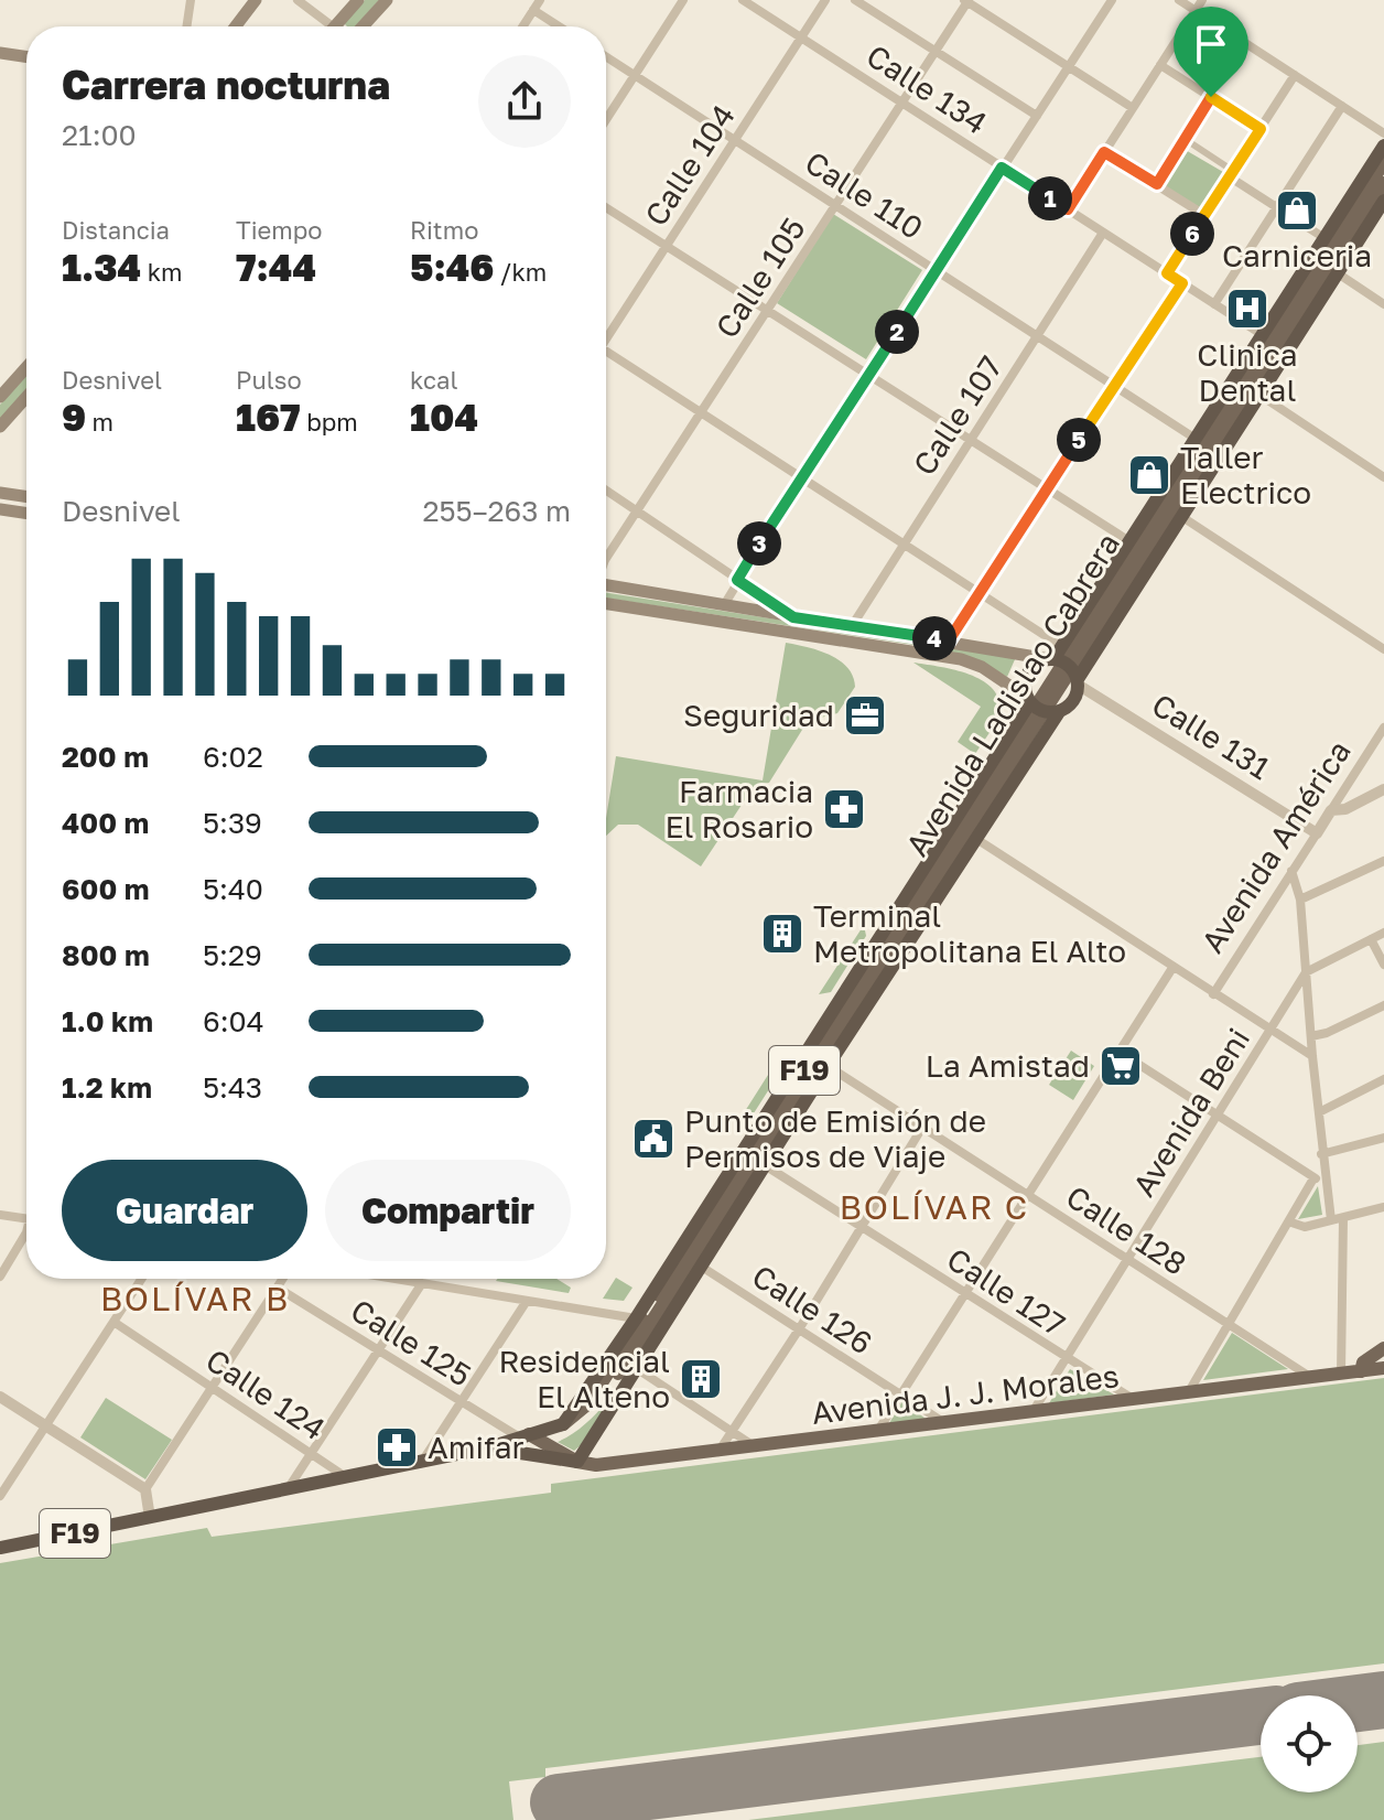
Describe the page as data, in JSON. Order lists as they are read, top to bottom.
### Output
{
  "streets": {
    "highway": ["Avenida Ladislao Cabrera", "F19"],
    "main road": ["Avenida J. J. Morales"],
    "street": [
      "Calle 134",
      "Calle 104",
      "Calle 110",
      "Calle 105",
      "Calle 107",
      "Calle 131",
      "Avenida América",
      "Avenida Beni",
      "Calle 128",
      "Calle 127",
      "Calle 126",
      "Calle 125",
      "Calle 124"
    ]
  },
  "crossings": [
    ["Calle 134", "Calle 104"],
    ["Calle 134", "Calle 105"],
    ["Calle 134", "Calle 107"],
    ["Calle 134", "Avenida Ladislao Cabrera"],
    ["Calle 104", "Calle 110"],
    ["Calle 110", "Calle 105"],
    ["Calle 110", "Calle 107"],
    ["Calle 110", "Avenida Ladislao Cabrera"],
    ["Avenida Ladislao Cabrera", "Calle 131"],
    ["Avenida Ladislao Cabrera", "F19"],
    ["Avenida Ladislao Cabrera", "Calle 128"],
    ["Avenida Ladislao Cabrera", "Calle 127"],
    ["Avenida Ladislao Cabrera", "Calle 126"],
    ["Avenida Ladislao Cabrera", "Calle 125"],
    ["Avenida Ladislao Cabrera", "Calle 124"],
    ["Avenida Ladislao Cabrera", "Avenida J. J. Morales"],
    ["Calle 131", "Avenida América"],
    ["Calle 131", "F19"],
    ["Avenida América", "Calle 128"],
    ["Avenida América", "Calle 127"],
    ["Avenida América", "Calle 126"],
    ["Avenida América", "Avenida J. J. Morales"],
    ["Avenida Beni", "Calle 128"],
    ["Avenida Beni", "Calle 127"],
    ["Avenida Beni", "Avenida J. J. Morales"],
    ["Calle 128", "Avenida J. J. Morales"],
    ["Calle 127", "Avenida J. J. Morales"],
    ["Calle 126", "Avenida J. J. Morales"]
  ],
  "districts": ["BOLÍVAR C", "BOLÍVAR B"],
  "places": {
    "shop": ["Carniceria", "Taller Electrico"],
    "hospital": ["Clinica Dental"],
    "office": ["Seguridad"],
    "pharmacy": ["Farmacia El Rosario", "Amifar"],
    "building": ["Terminal Metropolitana El Alto", "Residencial El Alteno"],
    "supermarket": ["La Amistad"],
    "public building": ["Punto de Emisión de Permisos de Viaje"]
  },
  "page": {
    "heading": ["Carrera nocturna", "21:00"],
    "pins": [
      "1",
      "6",
      "2",
      "5",
      "3",
      "4"
    ],
    "stats": [
      ["Distancia", "1.34 km"],
      ["Tiempo", "7:44"],
      ["Ritmo", "5:46 /km"],
      ["Desnivel", "9 m"],
      ["Pulso", "167 bpm"],
      ["kcal", "104"]
    ],
    "chart": ["Desnivel", "255–263 m"],
    "list": [
      {
        "name": "200 m",
        "note": "6:02"
      },
      {
        "name": "400 m",
        "note": "5:39"
      },
      {
        "name": "600 m",
        "note": "5:40"
      },
      {
        "name": "800 m",
        "note": "5:29"
      },
      {
        "name": "1.0 km",
        "note": "6:04"
      },
      {
        "name": "1.2 km",
        "note": "5:43"
      }
    ],
    "buttons": ["Guardar", "Compartir"]
  }
}
